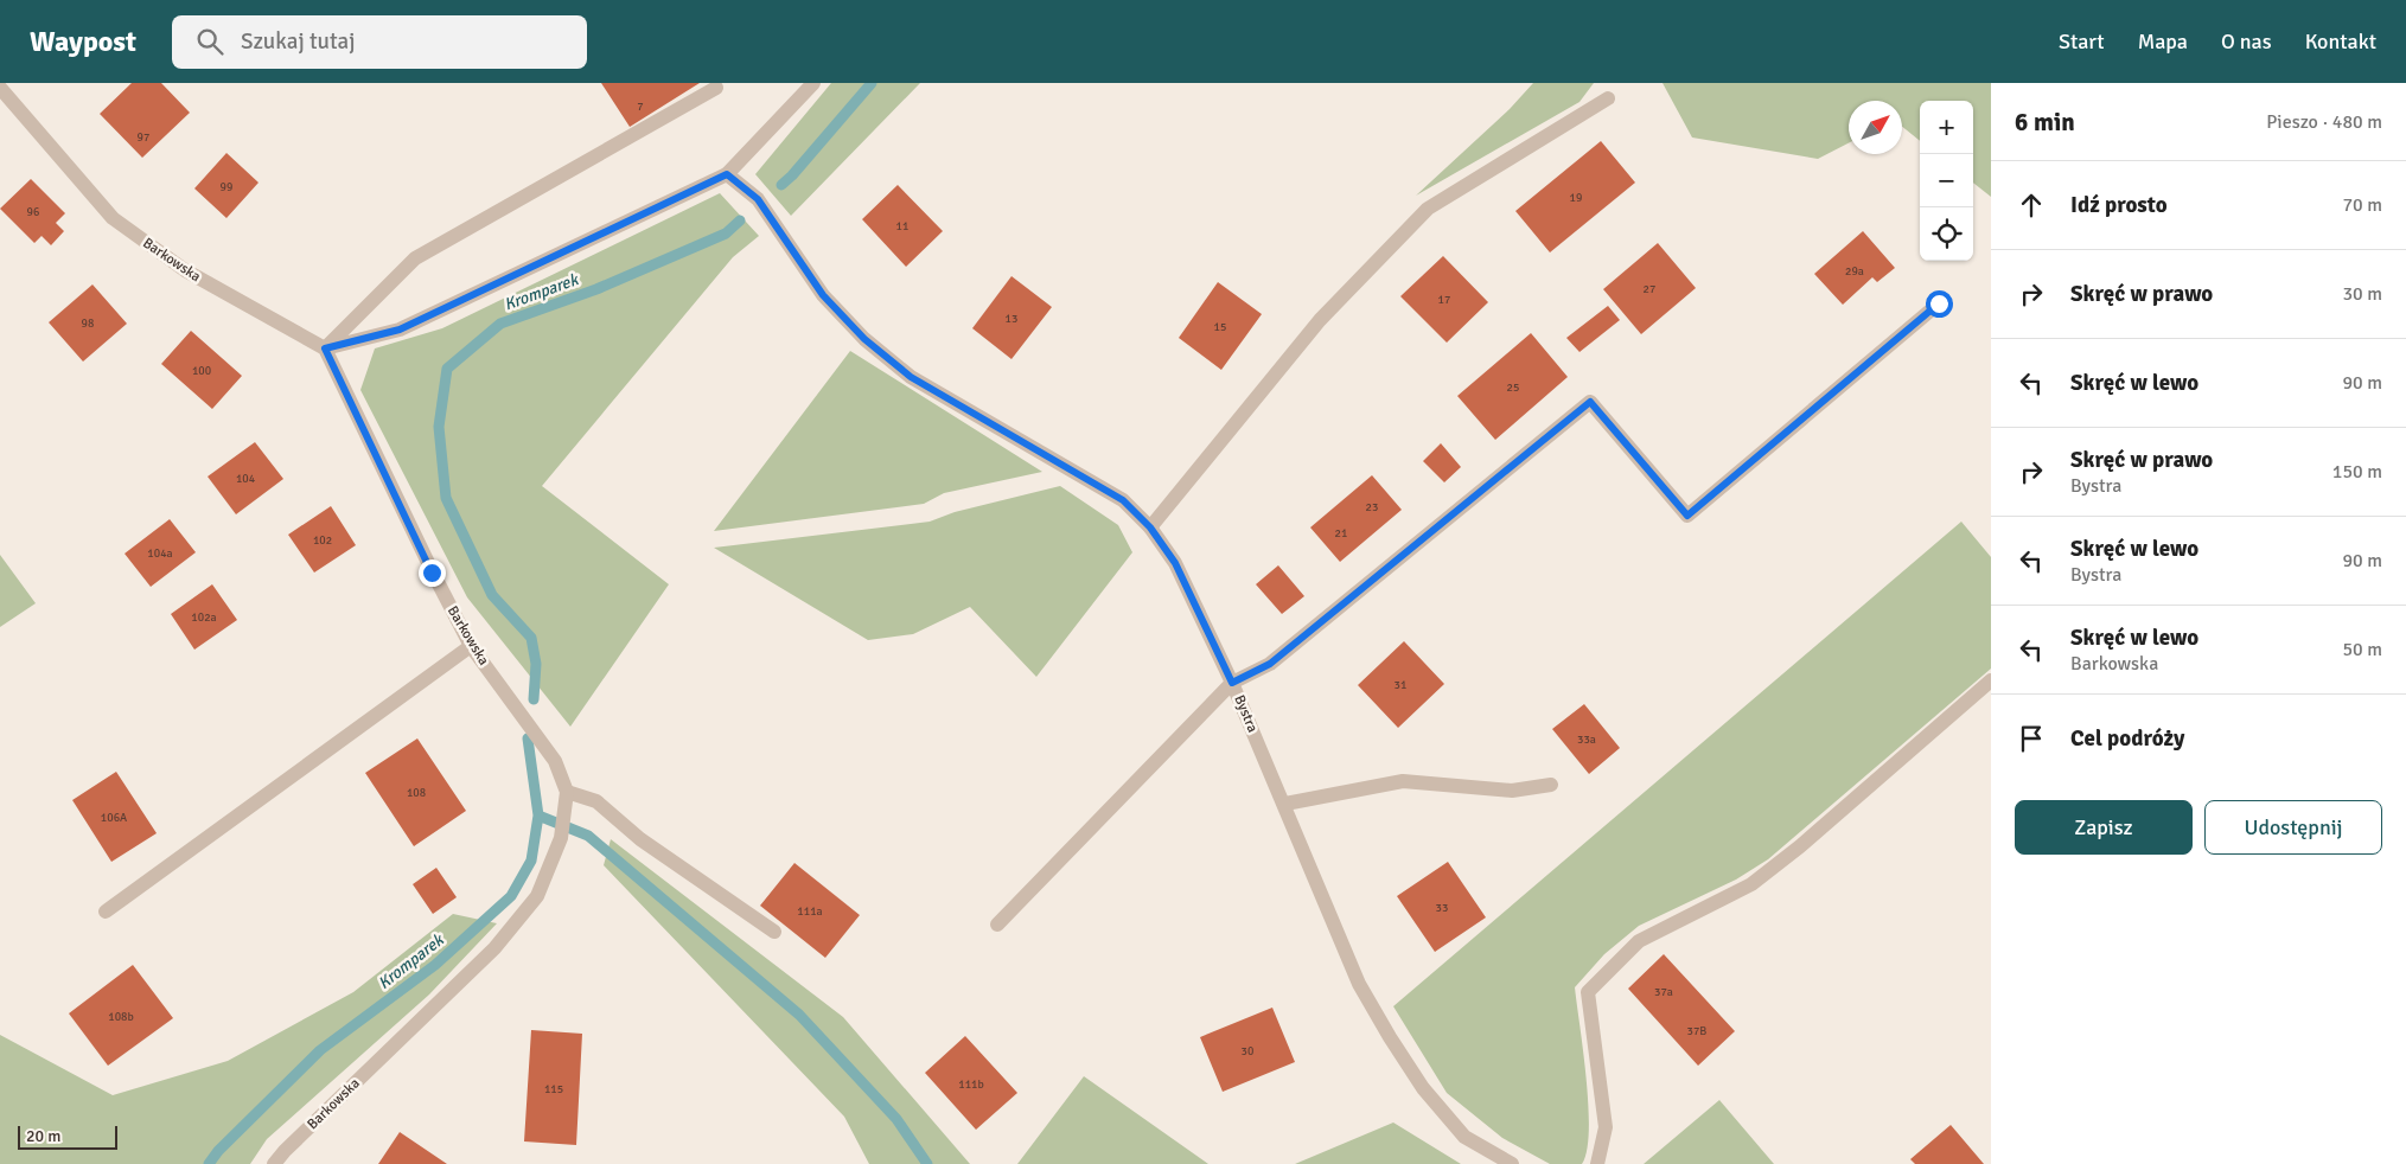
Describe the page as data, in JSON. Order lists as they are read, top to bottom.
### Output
{
  "streets": {
    "street": ["Barkowska", "Bystra"]
  },
  "water": ["Kromparek"],
  "house_numbers": [
    "7",
    "97",
    "99",
    "19",
    "96",
    "11",
    "29a",
    "27",
    "17",
    "13",
    "98",
    "15",
    "100",
    "25",
    "104",
    "23",
    "21",
    "102",
    "104a",
    "102a",
    "31",
    "33a",
    "108",
    "106A",
    "33",
    "111a",
    "37a",
    "108b",
    "37B",
    "30",
    "111b",
    "115"
  ],
  "scale_bar": "20 m",
  "north": "top right",
  "page": {
    "header": "Waypost",
    "search": "Szukaj tutaj",
    "nav": [
      "Start",
      "Mapa",
      "O nas",
      "Kontakt"
    ],
    "heading": ["6 min", "Pieszo · 480 m"],
    "map_buttons": ["+", "−"],
    "list": [
      ["Idź prosto", "70 m"],
      ["Skręć w prawo", "30 m"],
      ["Skręć w lewo", "90 m"],
      ["Skręć w prawo", "Bystra", "150 m"],
      ["Skręć w lewo", "Bystra", "90 m"],
      ["Skręć w lewo", "Barkowska", "50 m"],
      "Cel podróży"
    ],
    "buttons": ["Zapisz", "Udostępnij"],
    "scale": "20 m"
  }
}
